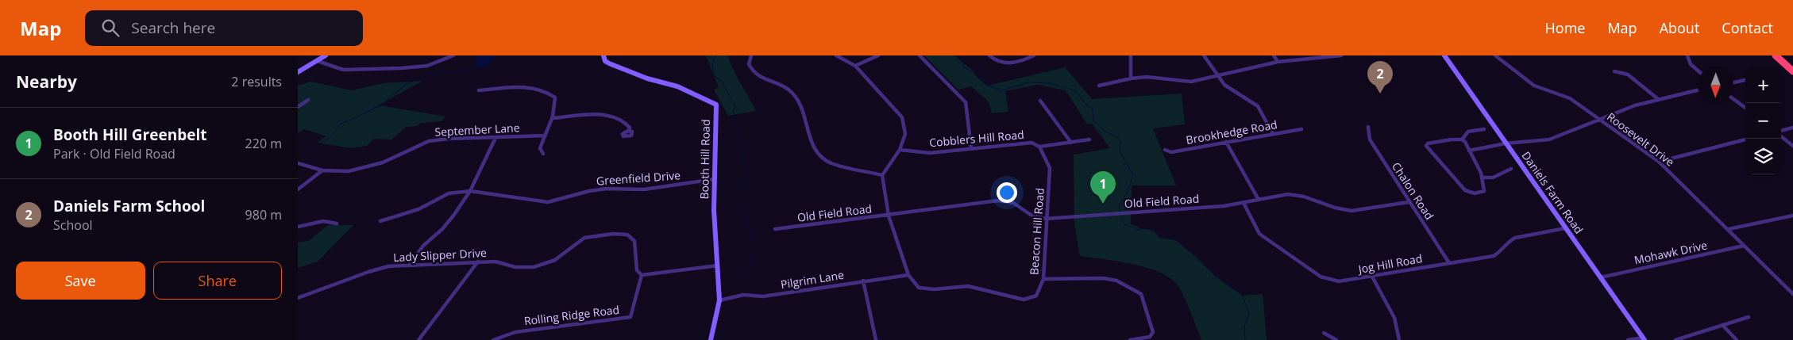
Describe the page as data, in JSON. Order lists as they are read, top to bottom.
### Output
{
  "streets": {
    "street": [
      "September Lane",
      "Brookhedge Road",
      "Cobblers Hill Road",
      "Roosevelt Drive",
      "Booth Hill Road",
      "Greenfield Drive",
      "Chalon Road",
      "Daniels Farm Road",
      "Old Field Road",
      "Beacon Hill Road",
      "Mohawk Drive",
      "Lady Slipper Drive",
      "Jog Hill Road",
      "Pilgrim Lane",
      "Rolling Ridge Road"
    ]
  },
  "crossings": [
    ["Cobblers Hill Road", "Beacon Hill Road"],
    ["Roosevelt Drive", "Mohawk Drive"],
    ["Booth Hill Road", "Greenfield Drive"],
    ["Booth Hill Road", "Pilgrim Lane"],
    ["Chalon Road", "Old Field Road"],
    ["Chalon Road", "Jog Hill Road"],
    ["Daniels Farm Road", "Mohawk Drive"],
    ["Daniels Farm Road", "Jog Hill Road"],
    ["Old Field Road", "Beacon Hill Road"],
    ["Old Field Road", "Jog Hill Road"],
    ["Beacon Hill Road", "Pilgrim Lane"],
    ["Lady Slipper Drive", "Rolling Ridge Road"]
  ],
  "north": "bottom",
  "page": {
    "header": "Map",
    "search": "Search here",
    "nav": [
      "Home",
      "Map",
      "About",
      "Contact"
    ],
    "heading": ["Nearby", "2 results"],
    "pins": ["2", "1"],
    "map_buttons": ["+", "−"],
    "list": [
      {
        "mark": "1",
        "name": "Booth Hill Greenbelt",
        "note": "Park · Old Field Road",
        "value": "220 m"
      },
      {
        "mark": "2",
        "name": "Daniels Farm School",
        "note": "School",
        "value": "980 m"
      }
    ],
    "buttons": ["Save", "Share"]
  }
}
